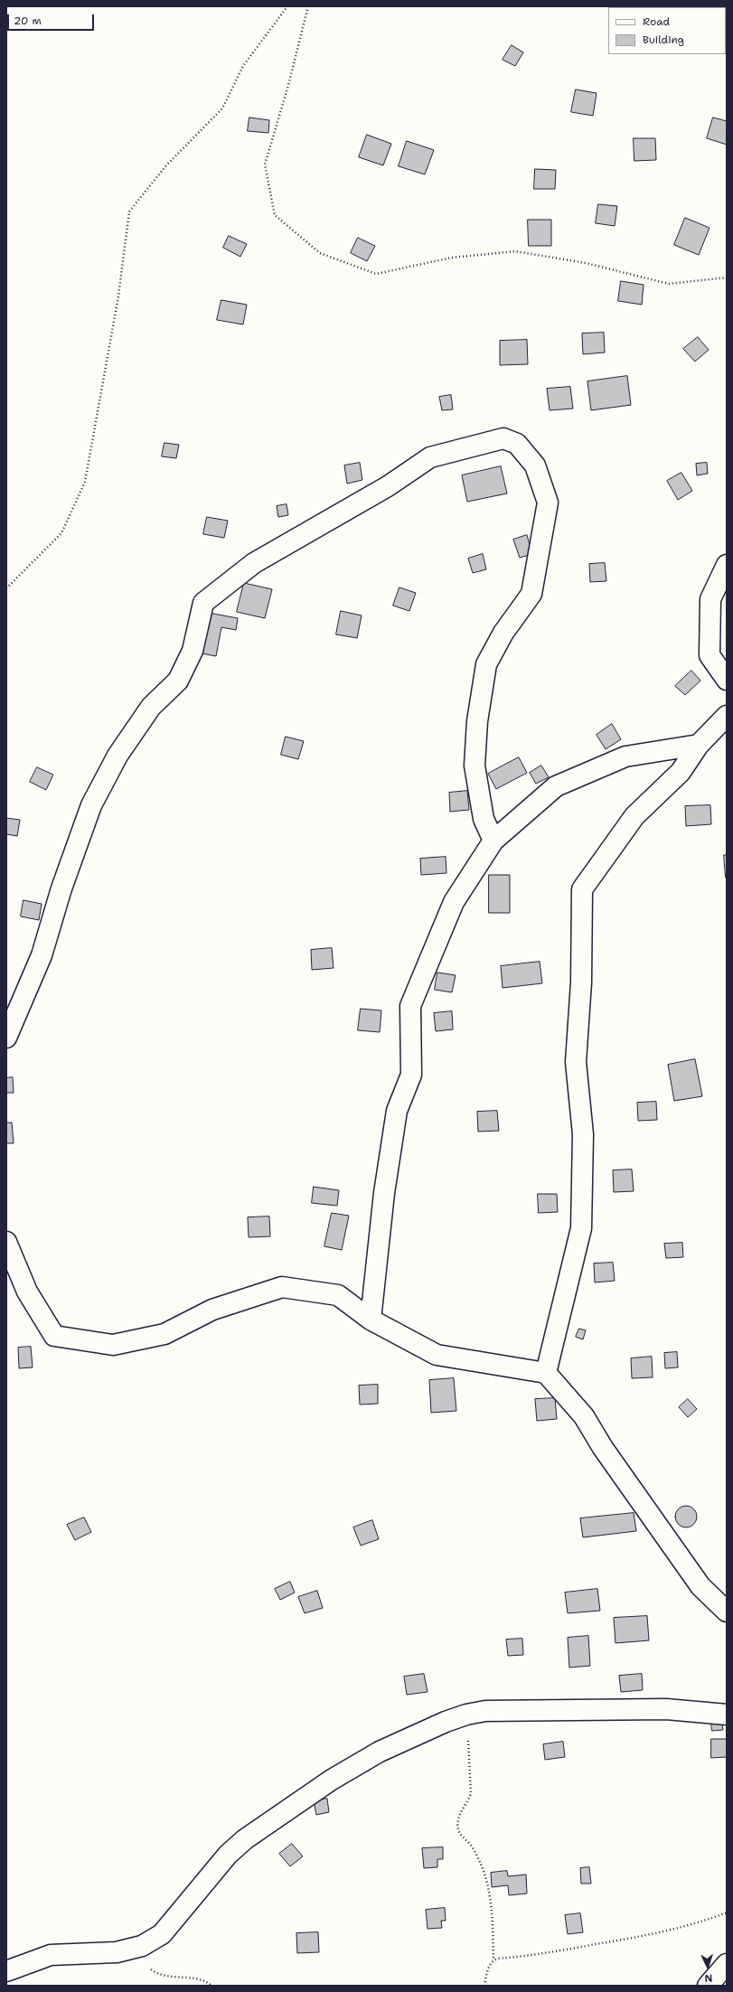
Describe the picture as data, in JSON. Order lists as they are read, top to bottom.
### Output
{
  "legend": ["Road", "Building"],
  "scale_bar": "20 m",
  "north": "bottom"
}
